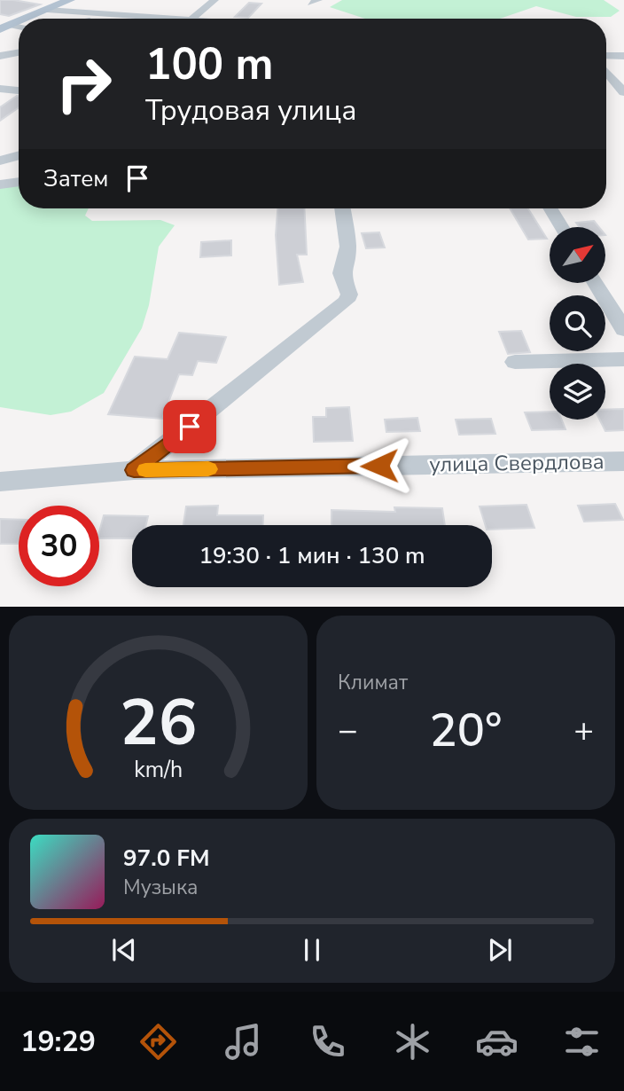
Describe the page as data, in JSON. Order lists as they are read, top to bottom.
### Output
{
  "streets": {
    "street": ["улица Свердлова"]
  },
  "north": "top right",
  "page": {
    "turn": ["100 m", "Трудовая улица"],
    "then": "Затем",
    "limit": "30",
    "trip": "19:30 · 1 мин · 130 m",
    "tile": "Климат",
    "heat": ["−", "20°", "+"],
    "song": ["97.0 FM", "Музыка"],
    "tabs": "19:29",
    "gauge": ["26", "km/h"]
  }
}
